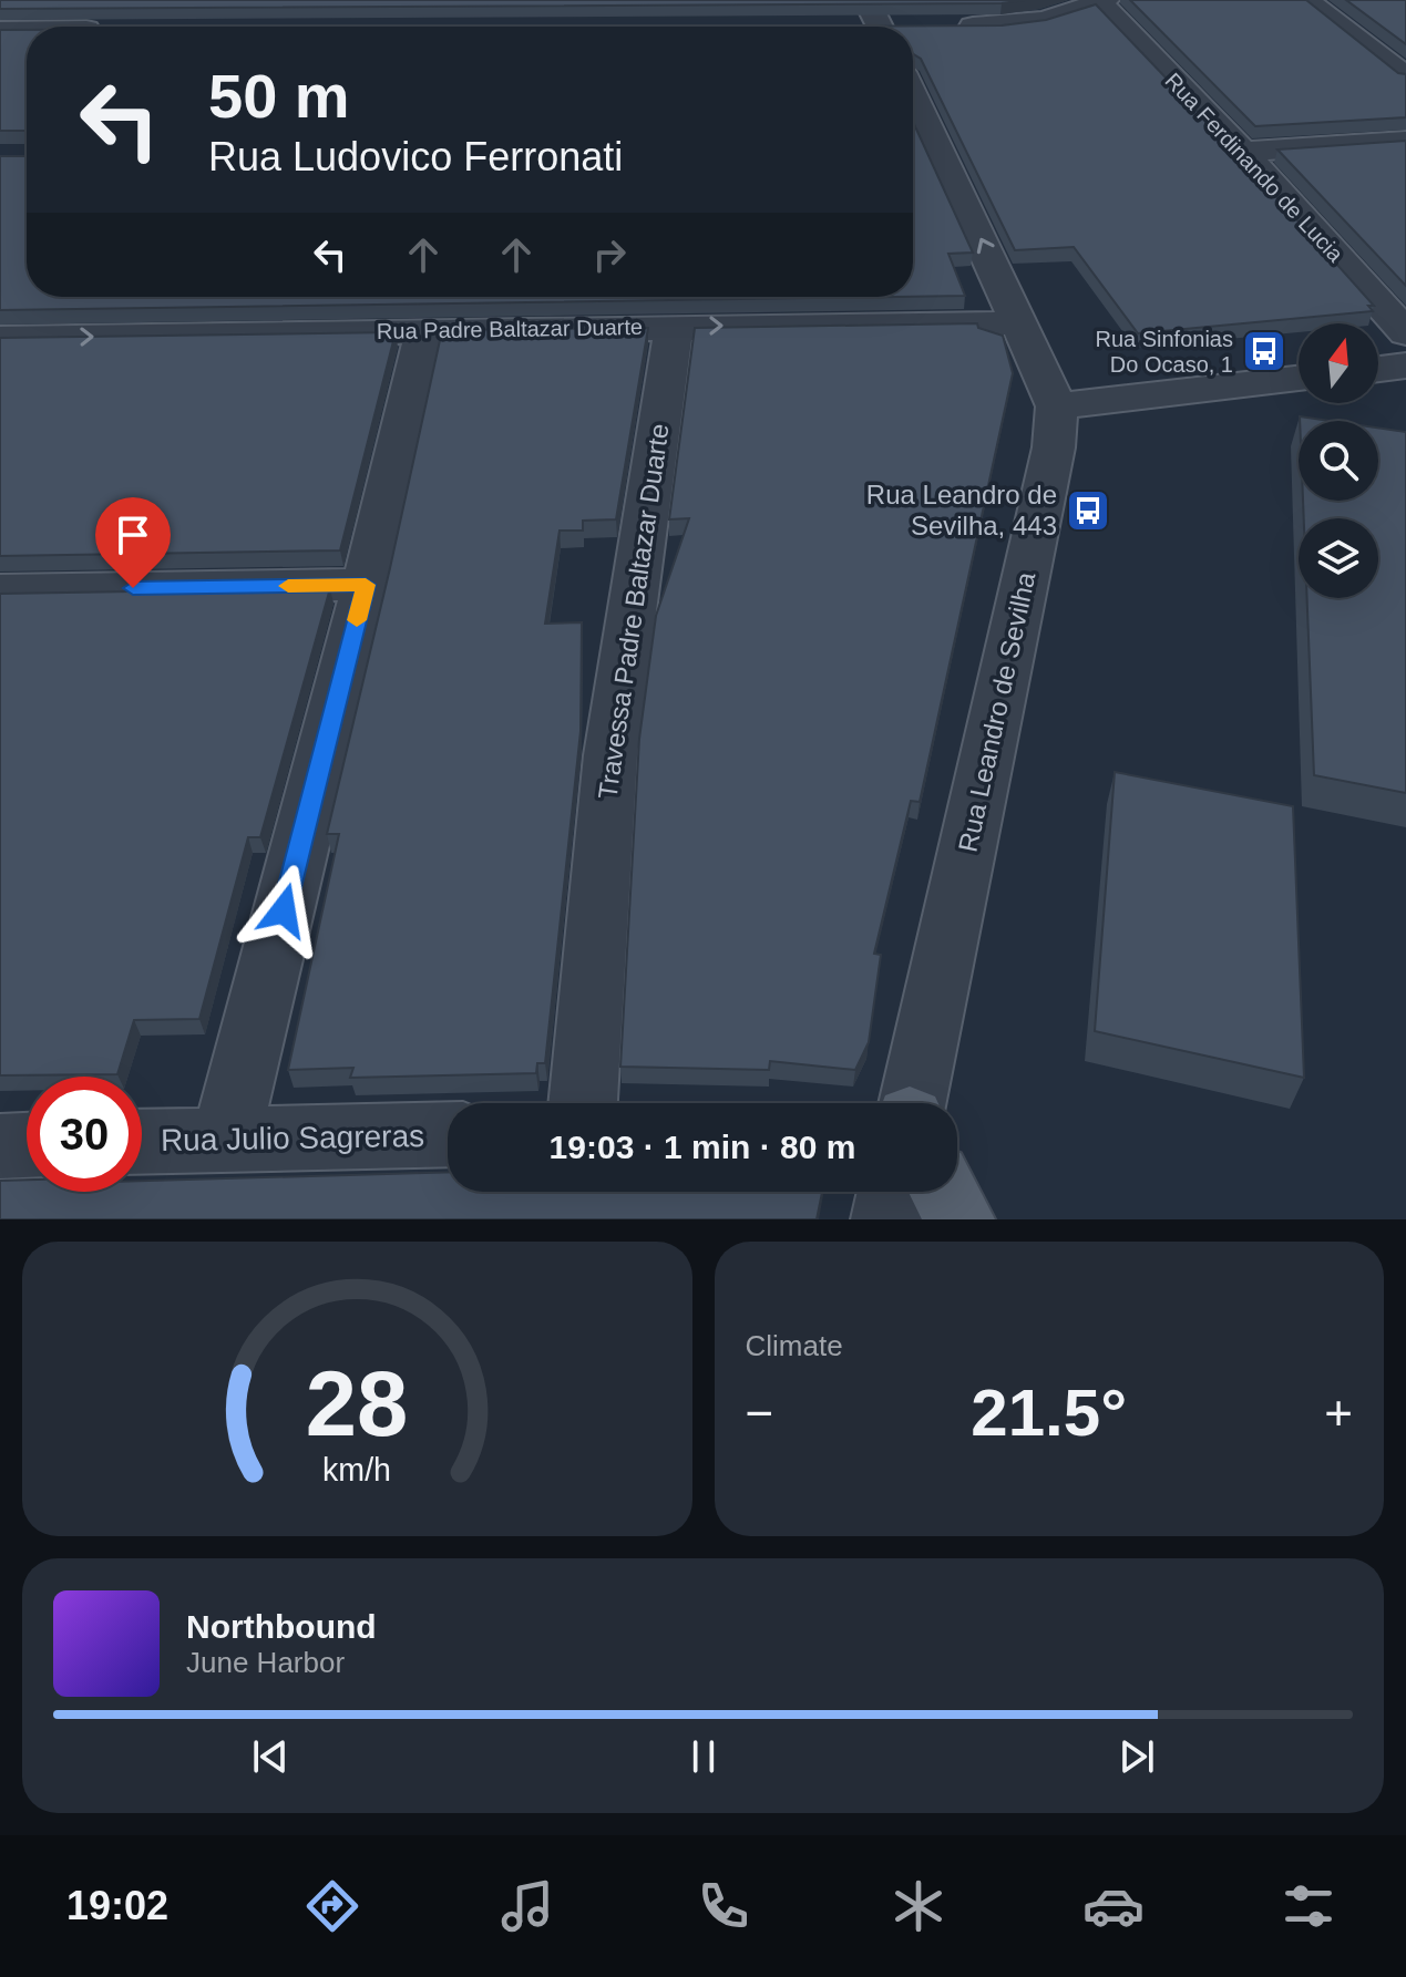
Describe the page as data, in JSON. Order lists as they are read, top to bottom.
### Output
{
  "streets": {
    "street": [
      "Rua Ferdinando de Lucia",
      "Rua Padre Baltazar Duarte",
      "Travessa Padre Baltazar Duarte",
      "Rua Leandro de Sevilha",
      "Rua Julio Sagreras"
    ]
  },
  "crossings": [
    ["Rua Padre Baltazar Duarte", "Travessa Padre Baltazar Duarte"],
    ["Rua Padre Baltazar Duarte", "Rua Leandro de Sevilha"]
  ],
  "places": {
    "bus stop": ["Rua Sinfonias Do Ocaso, 1", "Rua Leandro de Sevilha, 443"]
  },
  "north": "top",
  "page": {
    "turn": ["50 m", "Rua Ludovico Ferronati"],
    "limit": "30",
    "trip": "19:03 · 1 min · 80 m",
    "tile": "Climate",
    "heat": ["−", "21.5°", "+"],
    "song": ["Northbound", "June Harbor"],
    "tabs": "19:02",
    "gauge": ["28", "km/h"]
  }
}
